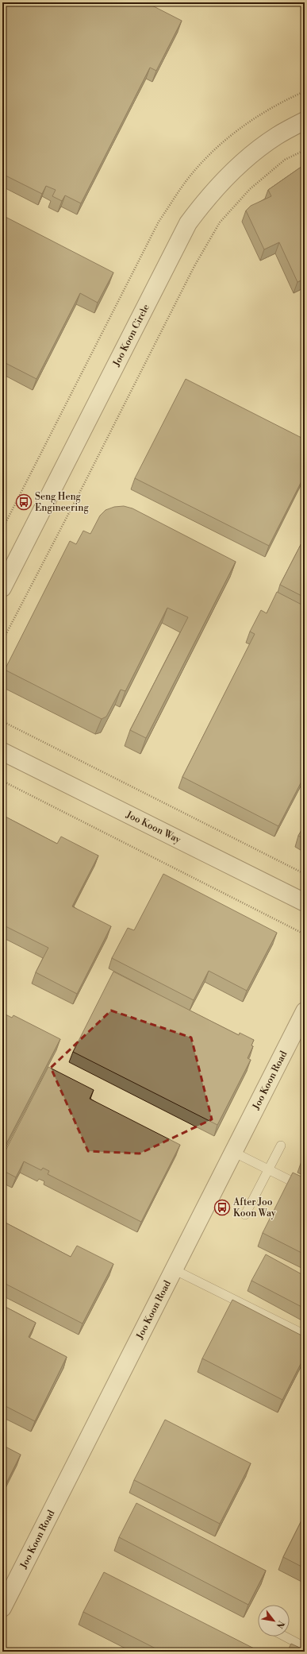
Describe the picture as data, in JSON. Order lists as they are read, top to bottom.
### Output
{
  "streets": {
    "street": ["Joo Koon Circle", "Joo Koon Way", "Joo Koon Road"]
  },
  "places": {
    "bus stop": ["Seng Heng Engineering", "After Joo Koon Way"]
  },
  "north": "bottom right"
}
